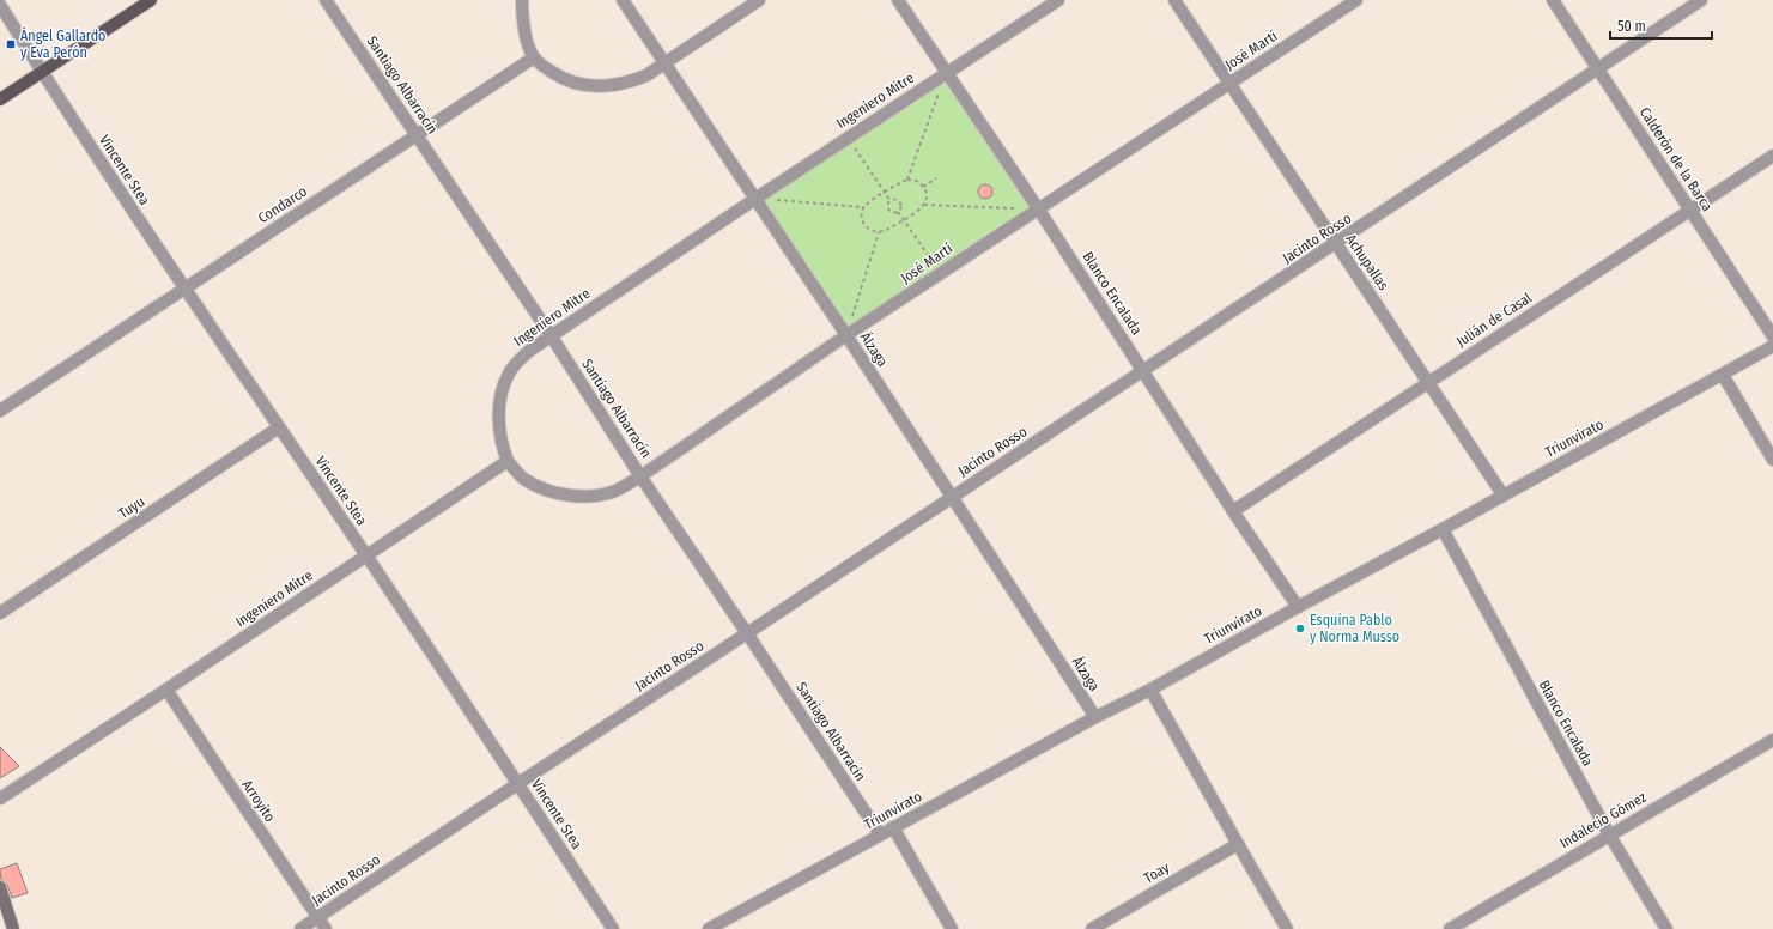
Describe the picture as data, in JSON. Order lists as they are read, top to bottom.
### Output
{
  "streets": {
    "street": [
      "José Martí",
      "Santiago Albarracín",
      "Ingeniero Mitre",
      "Calderón de la Barca",
      "Vincente Stea",
      "Condarco",
      "Jacinto Rosso",
      "Achupallas",
      "Blanco Encalada",
      "Julián de Casal",
      "Álzaga",
      "Triunvirato",
      "Tuyu",
      "Arroyito",
      "Indalecio Gómez",
      "Toay"
    ]
  },
  "crossings": [
    ["José Martí", "Santiago Albarracín"],
    ["José Martí", "Ingeniero Mitre"],
    ["José Martí", "Achupallas"],
    ["José Martí", "Blanco Encalada"],
    ["José Martí", "Álzaga"],
    ["Santiago Albarracín", "Ingeniero Mitre"],
    ["Santiago Albarracín", "Condarco"],
    ["Santiago Albarracín", "Jacinto Rosso"],
    ["Santiago Albarracín", "Triunvirato"],
    ["Ingeniero Mitre", "Vincente Stea"],
    ["Ingeniero Mitre", "Blanco Encalada"],
    ["Ingeniero Mitre", "Álzaga"],
    ["Ingeniero Mitre", "Arroyito"],
    ["Calderón de la Barca", "Jacinto Rosso"],
    ["Calderón de la Barca", "Julián de Casal"],
    ["Vincente Stea", "Condarco"],
    ["Vincente Stea", "Jacinto Rosso"],
    ["Vincente Stea", "Tuyu"],
    ["Jacinto Rosso", "Achupallas"],
    ["Jacinto Rosso", "Blanco Encalada"],
    ["Jacinto Rosso", "Álzaga"],
    ["Jacinto Rosso", "Arroyito"],
    ["Achupallas", "Julián de Casal"],
    ["Achupallas", "Triunvirato"],
    ["Blanco Encalada", "Julián de Casal"],
    ["Blanco Encalada", "Triunvirato"],
    ["Blanco Encalada", "Indalecio Gómez"],
    ["Álzaga", "Triunvirato"]
  ],
  "places": {
    "transit": ["Ángel Gallardo y Eva Perón"],
    "other": ["Esquina Pablo y Norma Musso"]
  },
  "scale_bar": "50 m"
}
